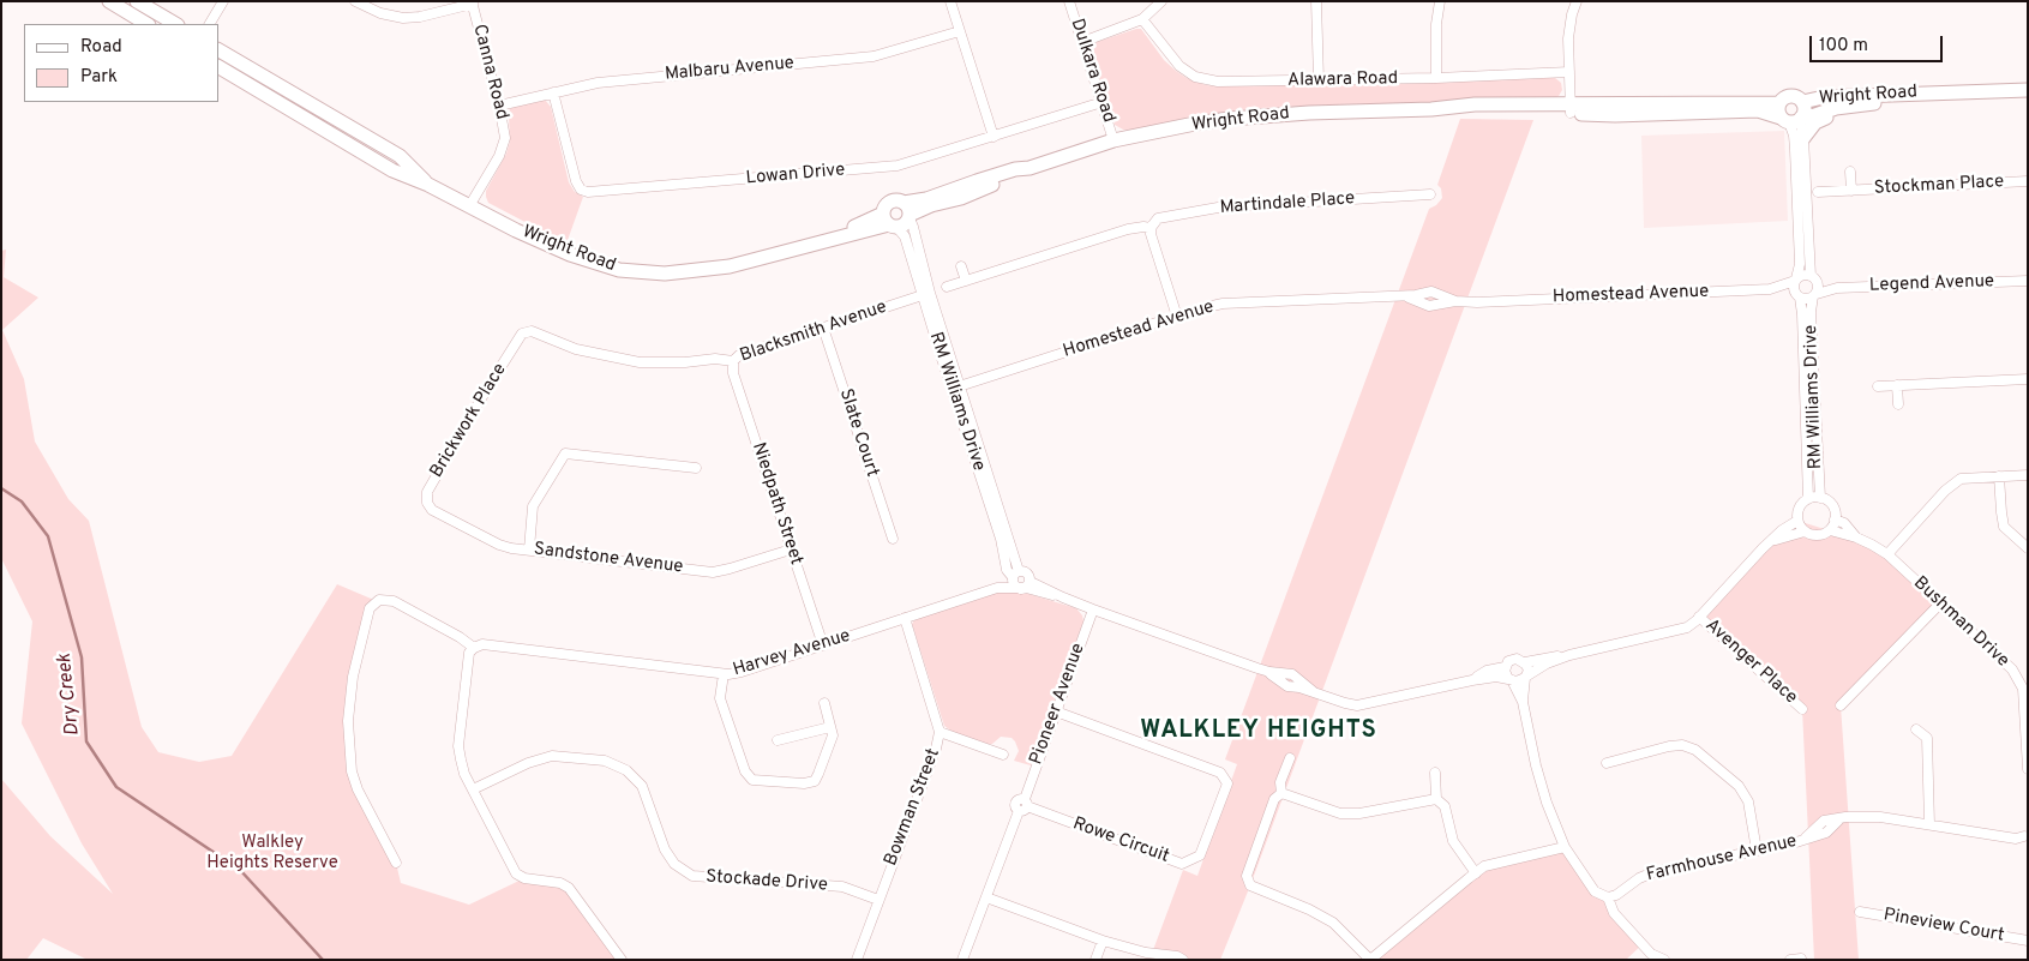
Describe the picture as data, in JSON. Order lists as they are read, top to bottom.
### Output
{
  "streets": {
    "main road": ["Wright Road"],
    "street": [
      "Malbaru Avenue",
      "Dulkara Road",
      "Canna Road",
      "Alawara Road",
      "Lowan Drive",
      "Stockman Place",
      "Martindale Place",
      "Legend Avenue",
      "Homestead Avenue",
      "Blacksmith Avenue",
      "RM Williams Drive",
      "Brickwork Place",
      "Slate Court",
      "Niedpath Street",
      "Sandstone Avenue",
      "Bushman Drive",
      "Harvey Avenue",
      "Avenger Place",
      "Pioneer Avenue",
      "Bowman Street",
      "Rowe Circuit",
      "Farmhouse Avenue",
      "Stockade Drive",
      "Pineview Court"
    ]
  },
  "crossings": [
    ["Malbaru Avenue", "Canna Road"],
    ["Malbaru Avenue", "Lowan Drive"],
    ["Dulkara Road", "Wright Road"],
    ["Dulkara Road", "Lowan Drive"],
    ["Canna Road", "Wright Road"],
    ["Wright Road", "RM Williams Drive"],
    ["Legend Avenue", "Homestead Avenue"],
    ["Legend Avenue", "RM Williams Drive"],
    ["Homestead Avenue", "RM Williams Drive"],
    ["Blacksmith Avenue", "RM Williams Drive"],
    ["Blacksmith Avenue", "Brickwork Place"],
    ["Blacksmith Avenue", "Slate Court"],
    ["Blacksmith Avenue", "Niedpath Street"],
    ["RM Williams Drive", "Bushman Drive"],
    ["RM Williams Drive", "Harvey Avenue"],
    ["Brickwork Place", "Sandstone Avenue"],
    ["Niedpath Street", "Sandstone Avenue"],
    ["Niedpath Street", "Harvey Avenue"],
    ["Harvey Avenue", "Bowman Street"],
    ["Pioneer Avenue", "Rowe Circuit"],
    ["Bowman Street", "Stockade Drive"]
  ],
  "districts": ["WALKLEY HEIGHTS"],
  "water": ["Dry Creek"],
  "parks": ["Walkley Heights Reserve"],
  "legend": ["Road", "Park"],
  "scale_bar": "100 m"
}
